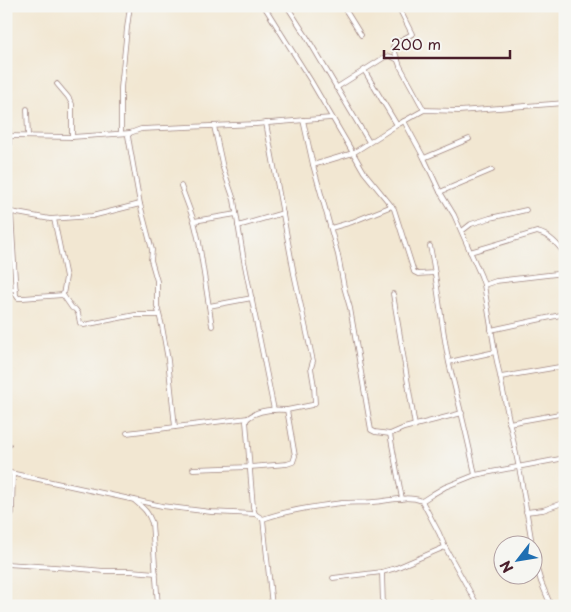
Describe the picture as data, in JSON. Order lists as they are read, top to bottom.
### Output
{
  "scale_bar": "200 m",
  "north": "bottom left"
}
